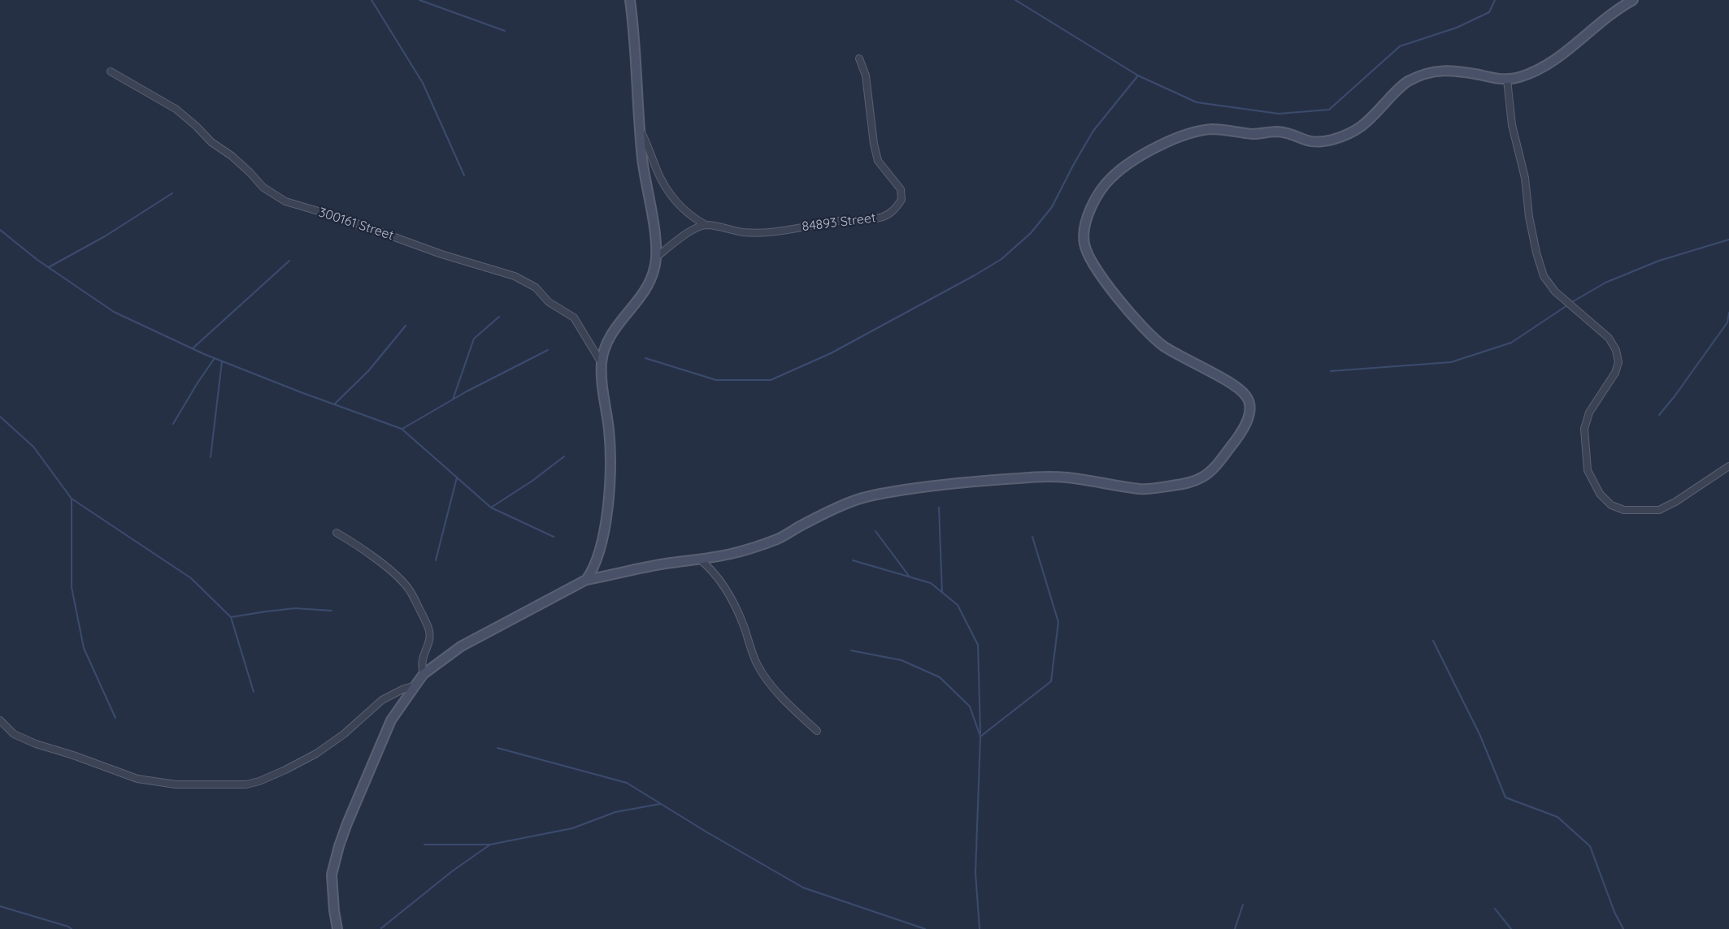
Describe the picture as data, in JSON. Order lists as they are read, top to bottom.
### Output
{
  "streets": {
    "street": ["84893 Street", "300161 Street"]
  }
}
